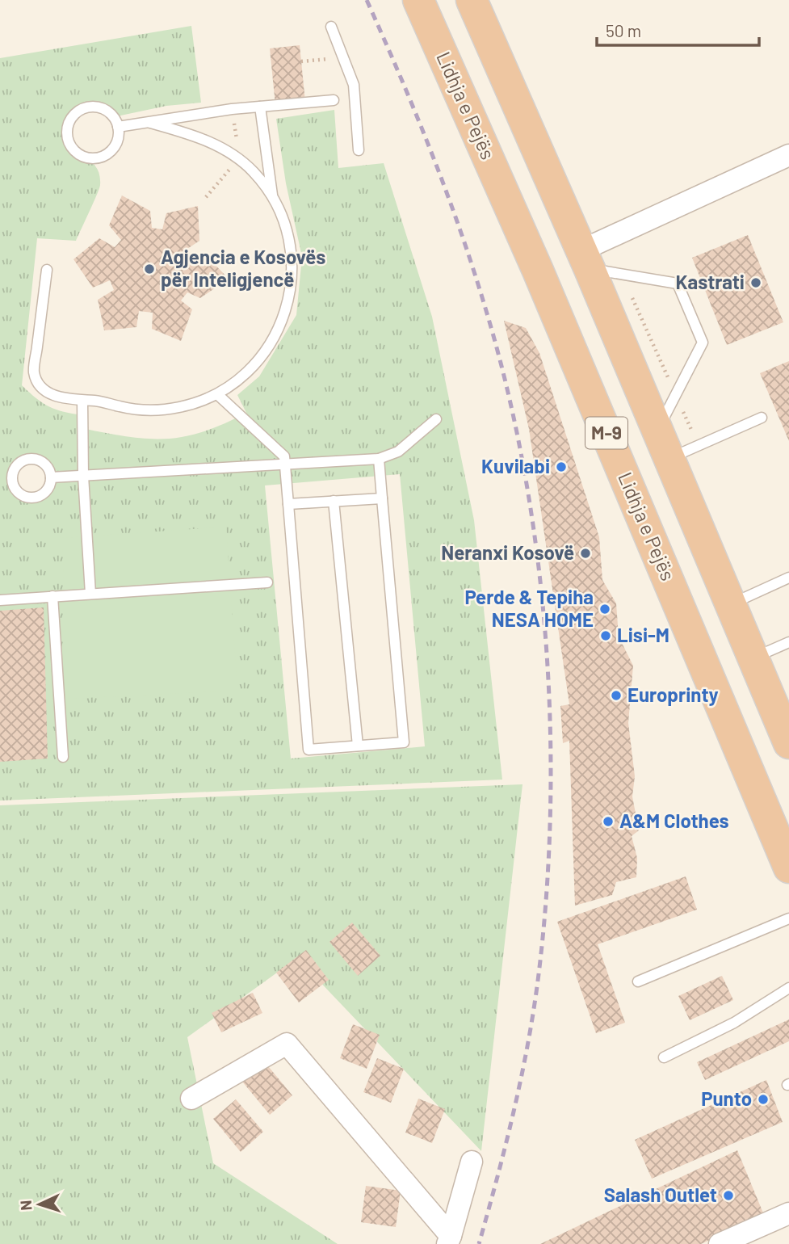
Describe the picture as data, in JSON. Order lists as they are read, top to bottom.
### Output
{
  "streets": {
    "highway": ["Lidhja e Pejës", "M-9"]
  },
  "places": [
    "Agjencia e Kosovës për Inteligjencë",
    "Kastrati",
    "Kuvilabi",
    "Neranxi Kosovë",
    "Perde & Tepiha NESA HOME",
    "Lisi-M",
    "Europrinty",
    "A&M Clothes",
    "Punto",
    "Salash Outlet"
  ],
  "scale_bar": "50 m",
  "north": "left"
}
